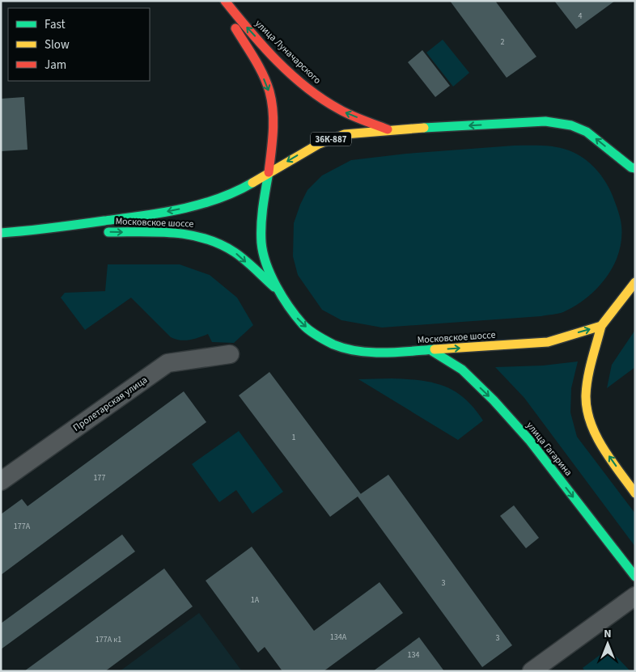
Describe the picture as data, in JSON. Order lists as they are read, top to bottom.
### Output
{
  "streets": {
    "main road": [
      "улица Луначарского",
      "36К-887",
      "Московское шоссе",
      "улица Гагарина"
    ],
    "street": ["Пролетарская улица"]
  },
  "crossings": [
    ["улица Луначарского", "Московское шоссе"],
    ["Московское шоссе", "улица Гагарина"]
  ],
  "one_way": ["улица Луначарского", "улица Гагарина"],
  "house_numbers": [
    "4",
    "2",
    "1",
    "177",
    "177А",
    "3",
    "1А",
    "134А",
    "3",
    "177А к1",
    "134"
  ],
  "legend": ["Fast", "Slow", "Jam"],
  "north": "top"
}
